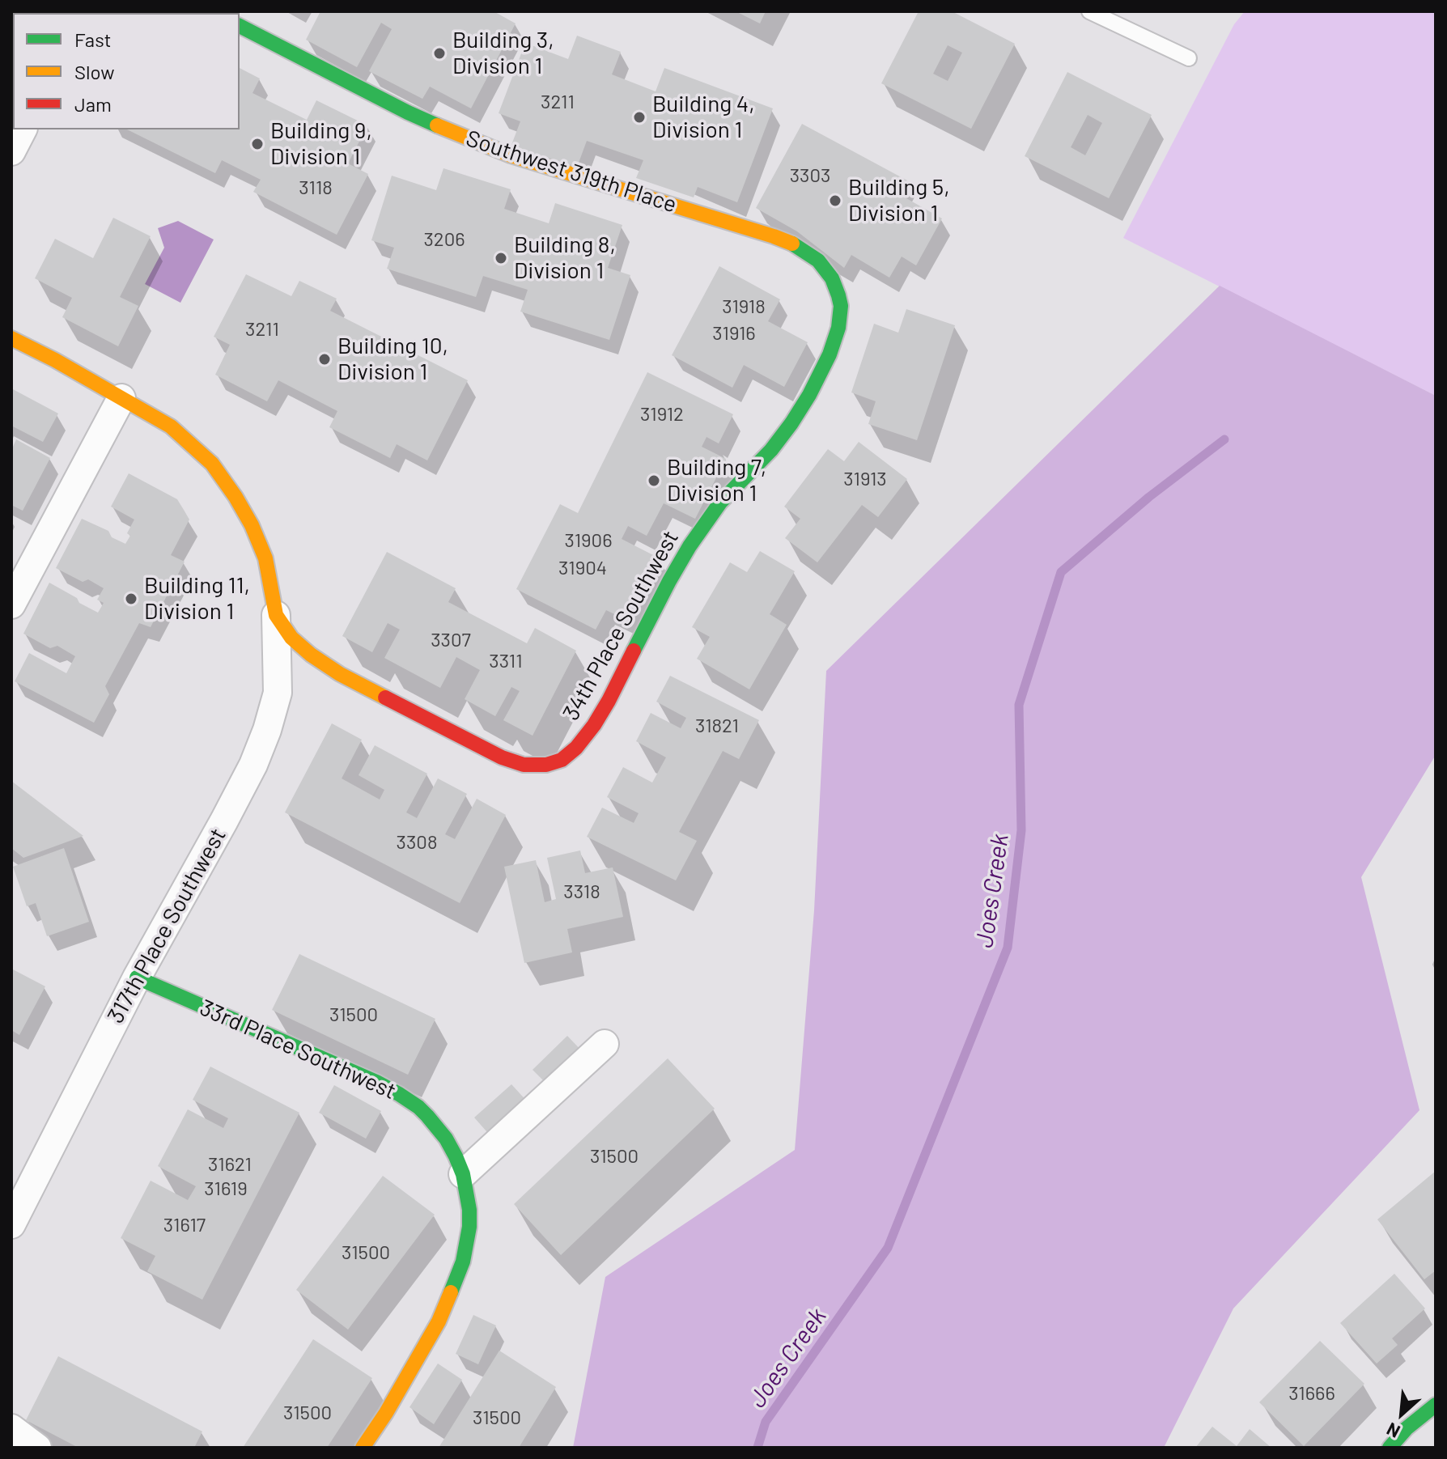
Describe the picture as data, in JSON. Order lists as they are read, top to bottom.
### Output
{
  "streets": {
    "street": [
      "Southwest 319th Place",
      "34th Place Southwest",
      "317th Place Southwest",
      "33rd Place Southwest"
    ]
  },
  "crossings": [
    ["Southwest 319th Place", "34th Place Southwest"],
    ["34th Place Southwest", "317th Place Southwest"],
    ["317th Place Southwest", "33rd Place Southwest"]
  ],
  "water": ["Joes Creek"],
  "places": [
    "Building 3, Division 1",
    "Building 4, Division 1",
    "Building 9, Division 1",
    "Building 5, Division 1",
    "Building 8, Division 1",
    "Building 10, Division 1",
    "Building 7, Division 1",
    "Building 11, Division 1"
  ],
  "house_numbers": [
    "3211",
    "3303",
    "3118",
    "3206",
    "31918",
    "3211",
    "31916",
    "31912",
    "31913",
    "31906",
    "31904",
    "3307",
    "3311",
    "31821",
    "3308",
    "3318",
    "31500",
    "31500",
    "31621",
    "31619",
    "31617",
    "31500",
    "31666",
    "31500",
    "31500"
  ],
  "legend": ["Fast", "Slow", "Jam"],
  "north": "bottom left"
}
